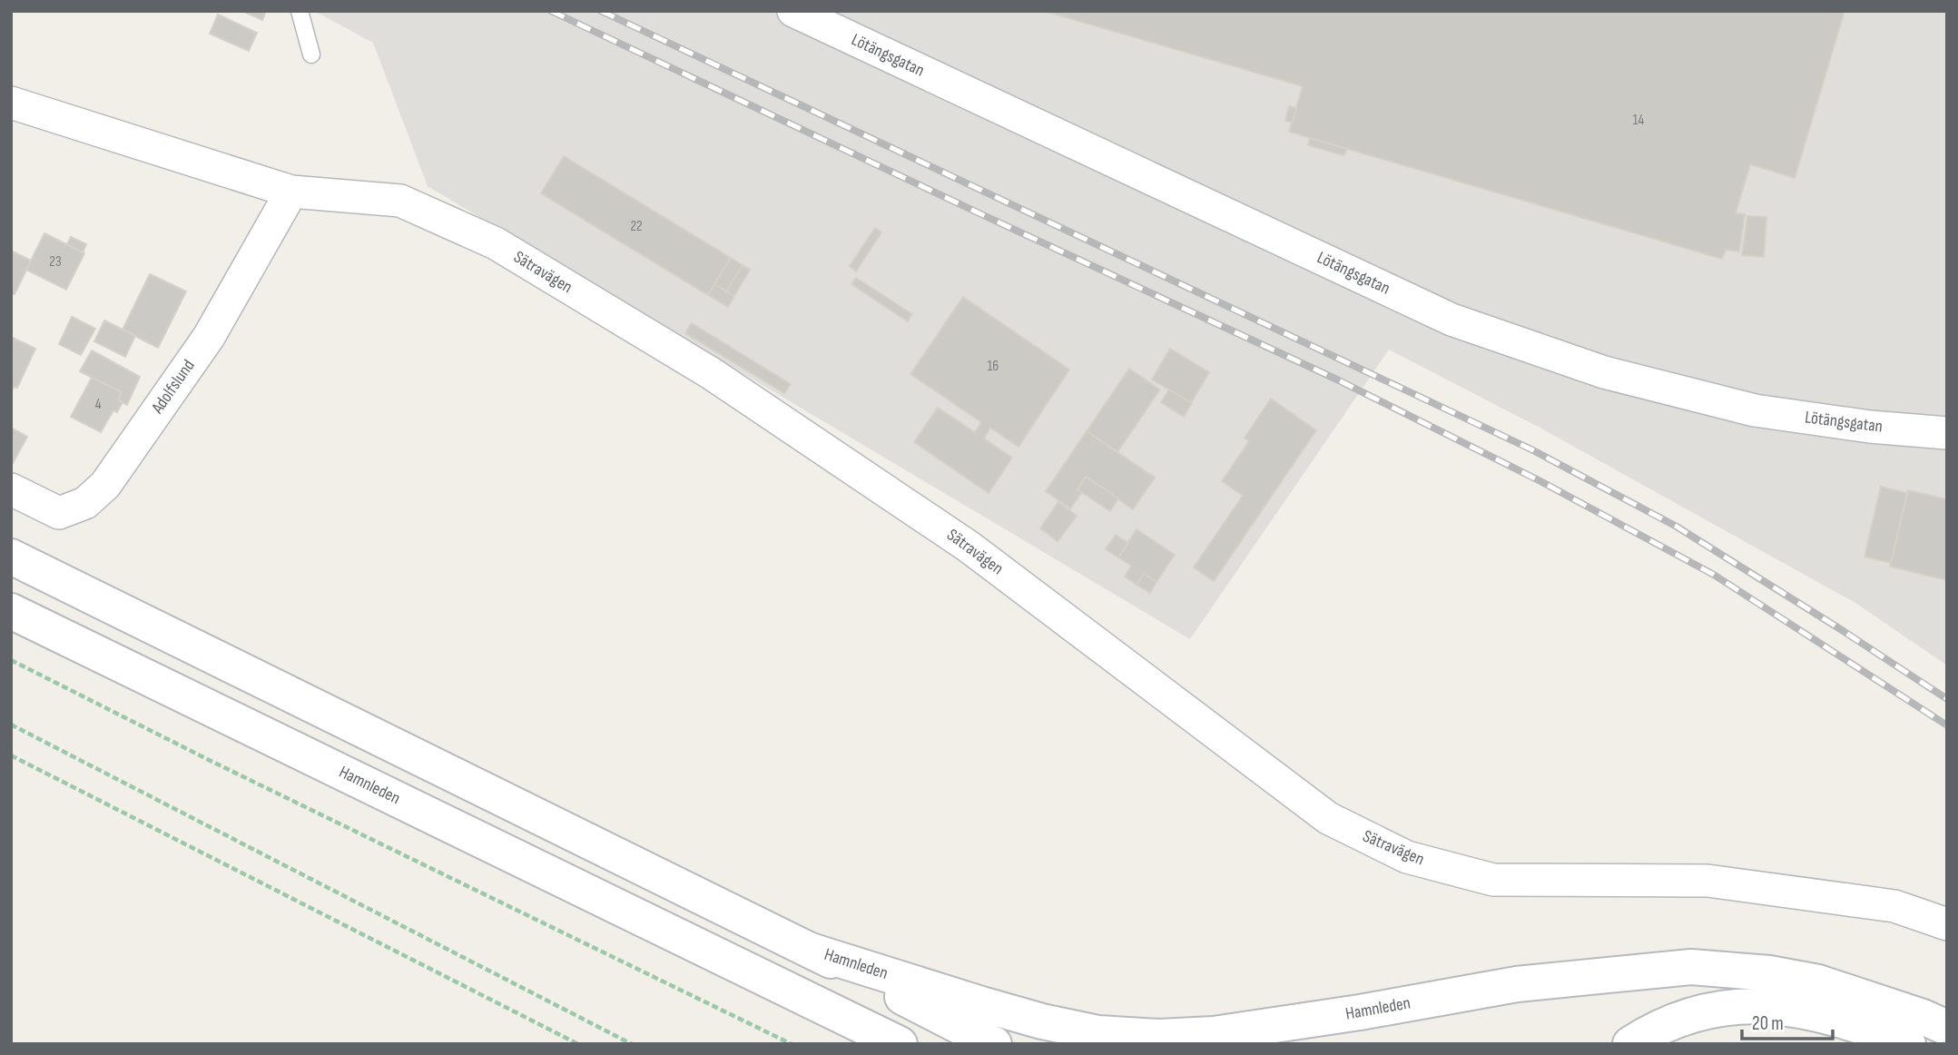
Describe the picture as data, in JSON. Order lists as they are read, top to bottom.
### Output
{
  "streets": {
    "main road": ["Hamnleden"],
    "street": ["Lötängsgatan", "Sätravägen", "Adolfslund"]
  },
  "crossings": [
    ["Sätravägen", "Adolfslund"]
  ],
  "house_numbers": [
    "14",
    "22",
    "23",
    "16",
    "4"
  ],
  "scale_bar": "20 m"
}
